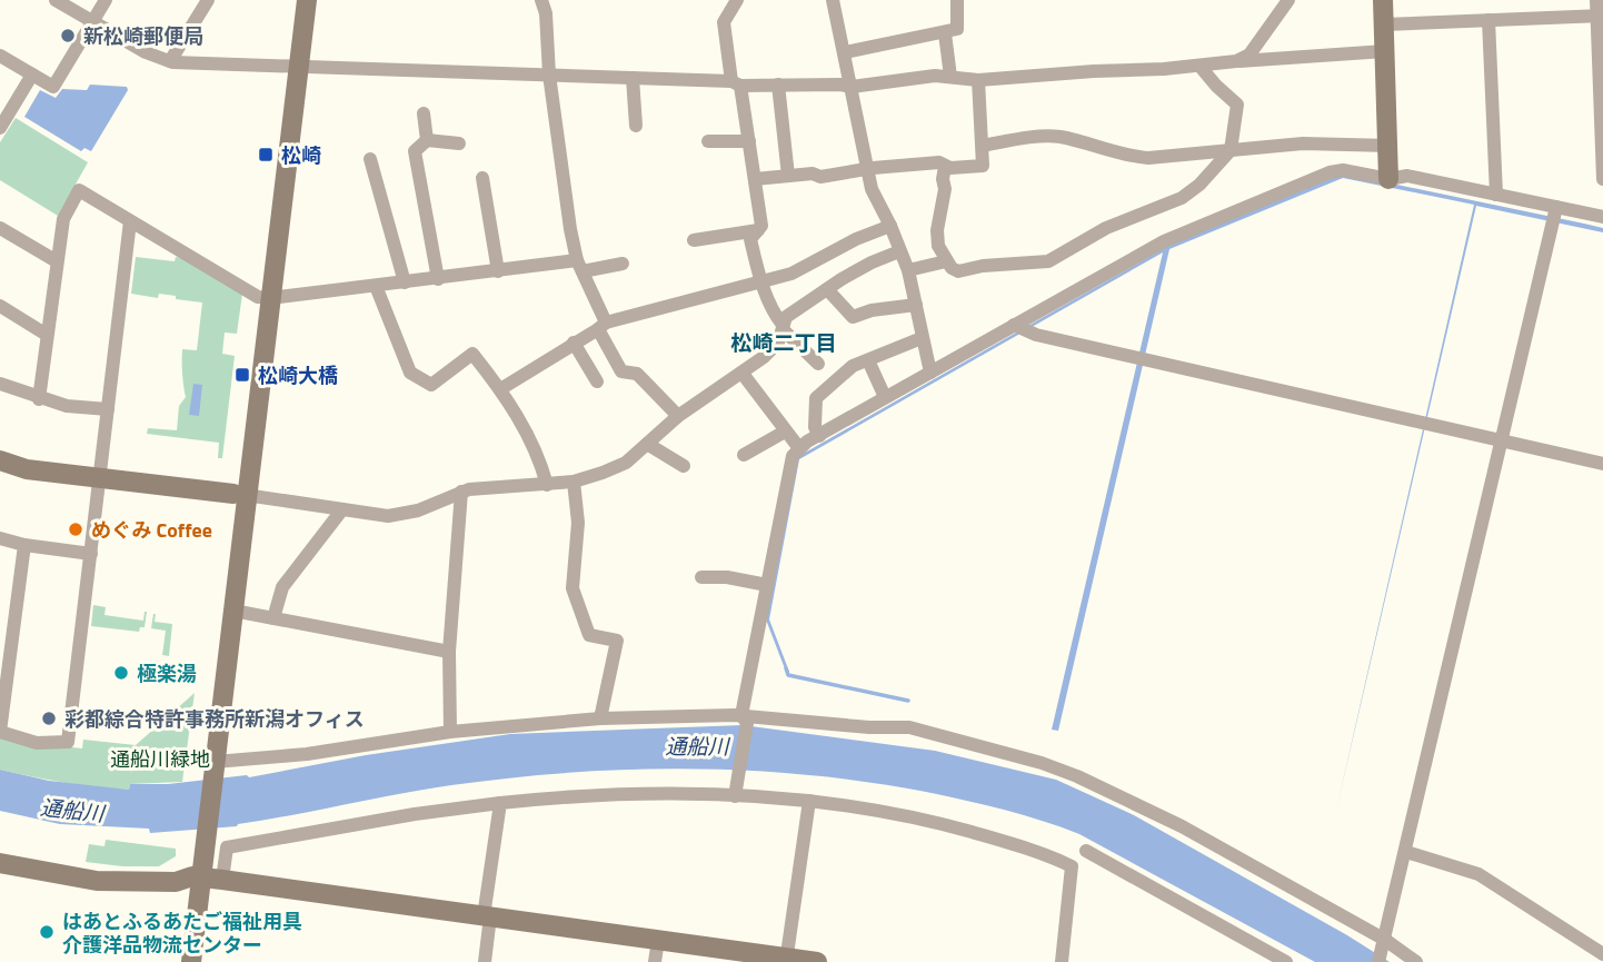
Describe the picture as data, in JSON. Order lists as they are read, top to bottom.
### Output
{
  "districts": ["松崎二丁目"],
  "water": ["通船川"],
  "parks": ["通船川緑地"],
  "places": {
    "other": [
      "新松崎郵便局",
      "めぐみ Coffee",
      "極楽湯",
      "彩都綜合特許事務所新潟オフィス",
      "はあとふるあたご福祉用具 介護洋品物流センター"
    ],
    "transit": ["松崎", "松崎大橋"]
  }
}
